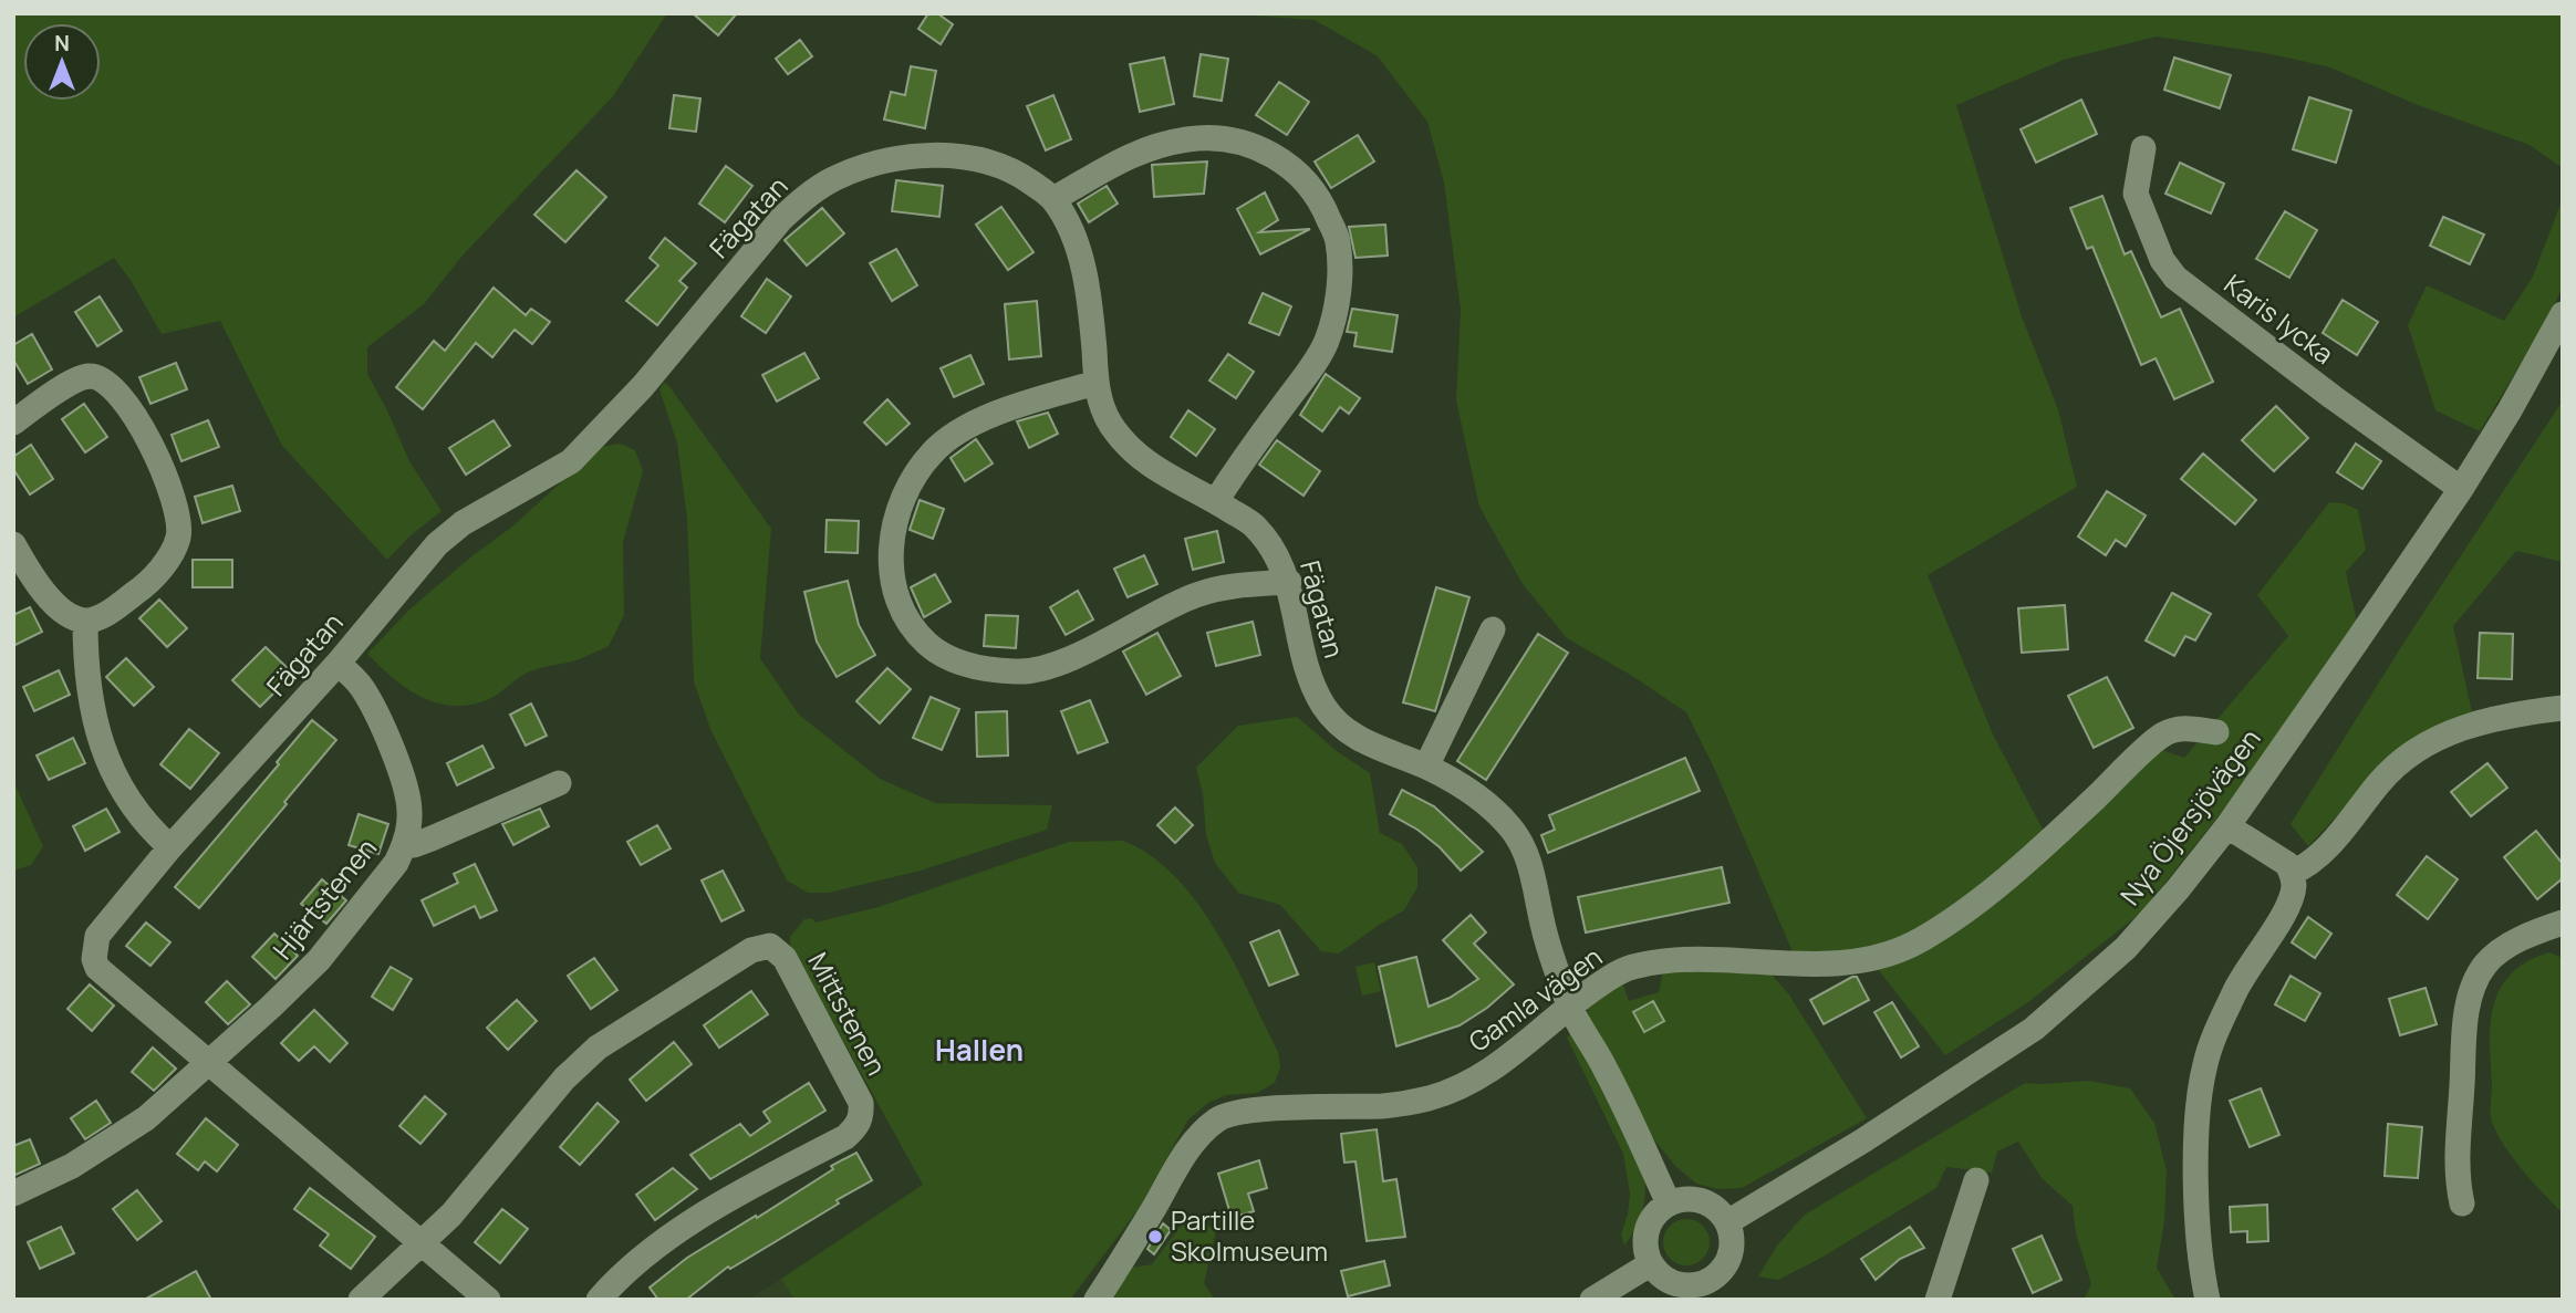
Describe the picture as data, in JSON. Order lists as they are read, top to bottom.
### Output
{
  "streets": {
    "street": [
      "Fägatan",
      "Karis lycka",
      "Nya Öjersjövägen",
      "Hjärtstenen",
      "Gamla vägen",
      "Mittstenen"
    ]
  },
  "crossings": [
    ["Fägatan", "Nya Öjersjövägen"],
    ["Fägatan", "Hjärtstenen"],
    ["Fägatan", "Gamla vägen"],
    ["Fägatan", "Mittstenen"],
    ["Karis lycka", "Nya Öjersjövägen"]
  ],
  "districts": ["Hallen"],
  "places": ["Partille Skolmuseum"],
  "north": "top"
}
